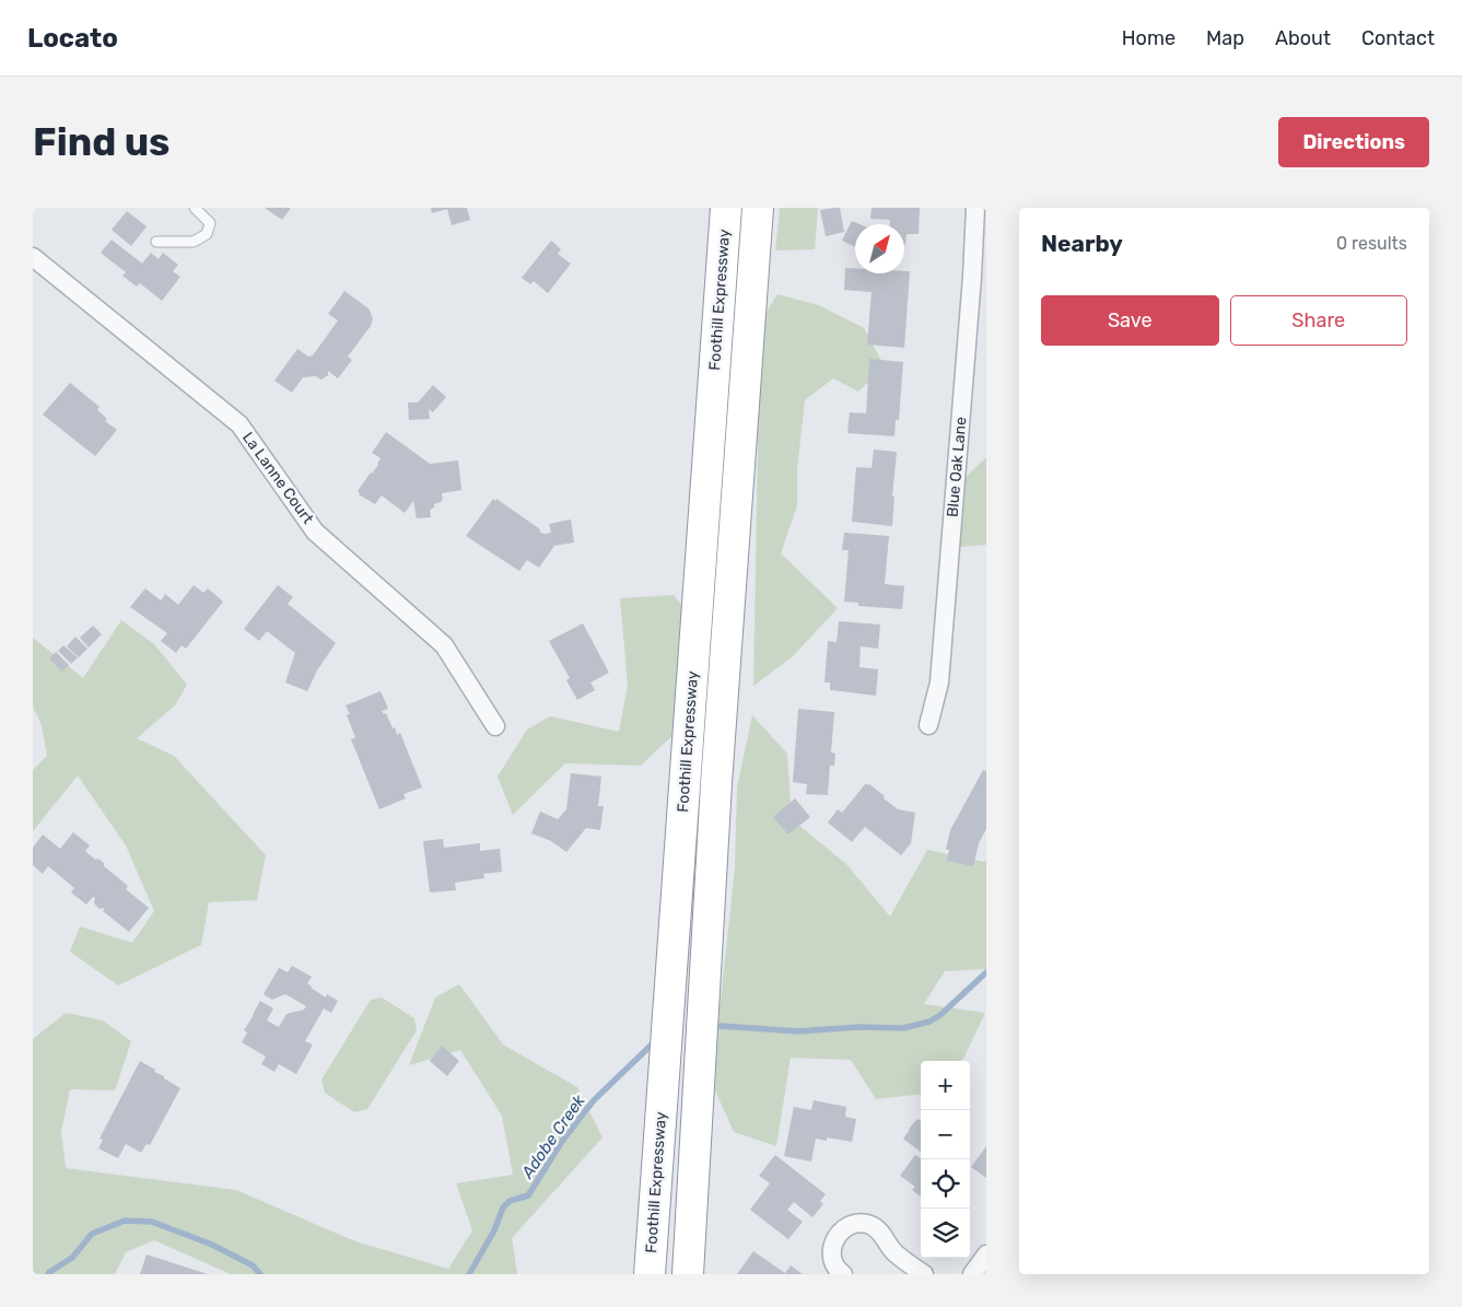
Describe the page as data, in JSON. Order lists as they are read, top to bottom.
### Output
{
  "streets": {
    "highway": ["Foothill Expressway"],
    "street": ["Blue Oak Lane", "La Lanne Court"]
  },
  "water": ["Adobe Creek"],
  "north": "top right",
  "page": {
    "header": "Locato",
    "nav": [
      "Home",
      "Map",
      "About",
      "Contact"
    ],
    "buttons": [
      "Directions",
      ["Save", "Share"]
    ],
    "title": "Find us",
    "heading": ["Nearby", "0 results"],
    "map_buttons": ["+", "−"]
  }
}
